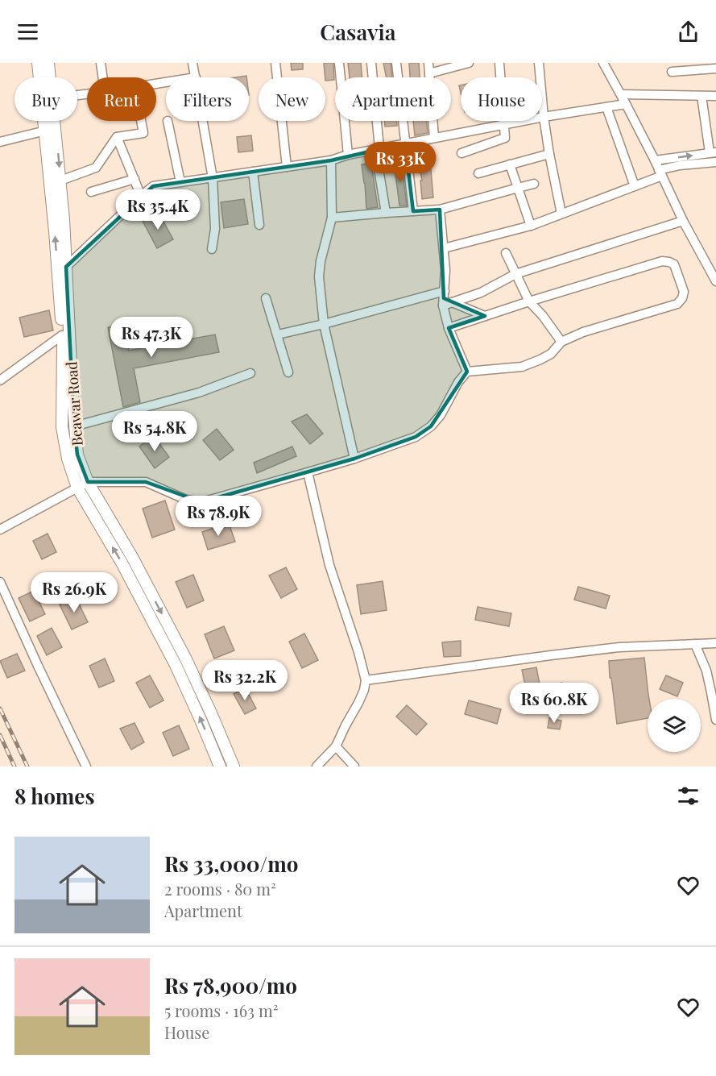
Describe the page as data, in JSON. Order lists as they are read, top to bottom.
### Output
{
  "streets": {
    "main road": ["Beawar Road"]
  },
  "page": {
    "header": "Casavia",
    "chip": [
      "Buy",
      "Rent",
      "Filters",
      "New",
      "Apartment",
      "House"
    ],
    "price": [
      "Rs 33K",
      "Rs 35.4K",
      "Rs 47.3K",
      "Rs 54.8K",
      "Rs 78.9K",
      "Rs 26.9K",
      "Rs 32.2K",
      "Rs 60.8K"
    ],
    "heading": "8 homes",
    "list": [
      {
        "name": "Rs 33,000/mo",
        "note": "2 rooms · 80 m² · Apartment"
      },
      {
        "name": "Rs 78,900/mo",
        "note": "5 rooms · 163 m² · House"
      }
    ]
  }
}
